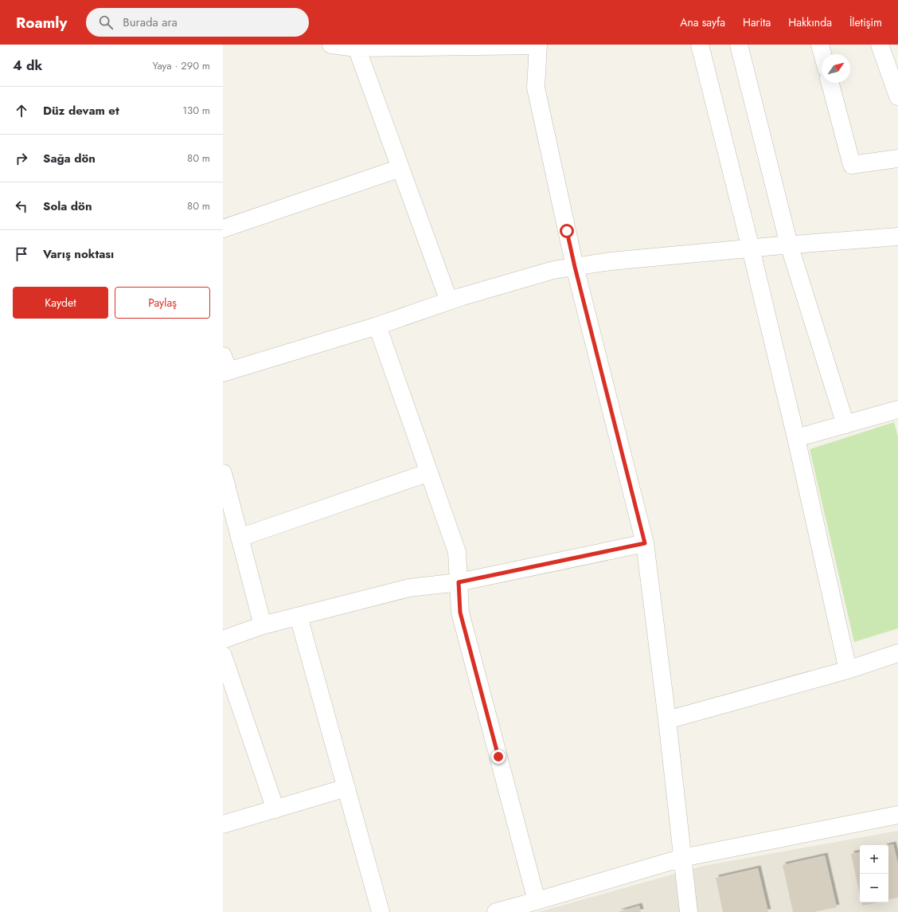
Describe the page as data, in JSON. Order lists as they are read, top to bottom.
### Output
{
  "north": "top right",
  "page": {
    "header": "Roamly",
    "search": "Burada ara",
    "nav": [
      "Ana sayfa",
      "Harita",
      "Hakkında",
      "İletişim"
    ],
    "heading": ["4 dk", "Yaya · 290 m"],
    "list": [
      ["Düz devam et", "130 m"],
      ["Sağa dön", "80 m"],
      ["Sola dön", "80 m"],
      "Varış noktası"
    ],
    "buttons": ["Kaydet", "Paylaş"],
    "map_buttons": ["+", "−"]
  }
}
